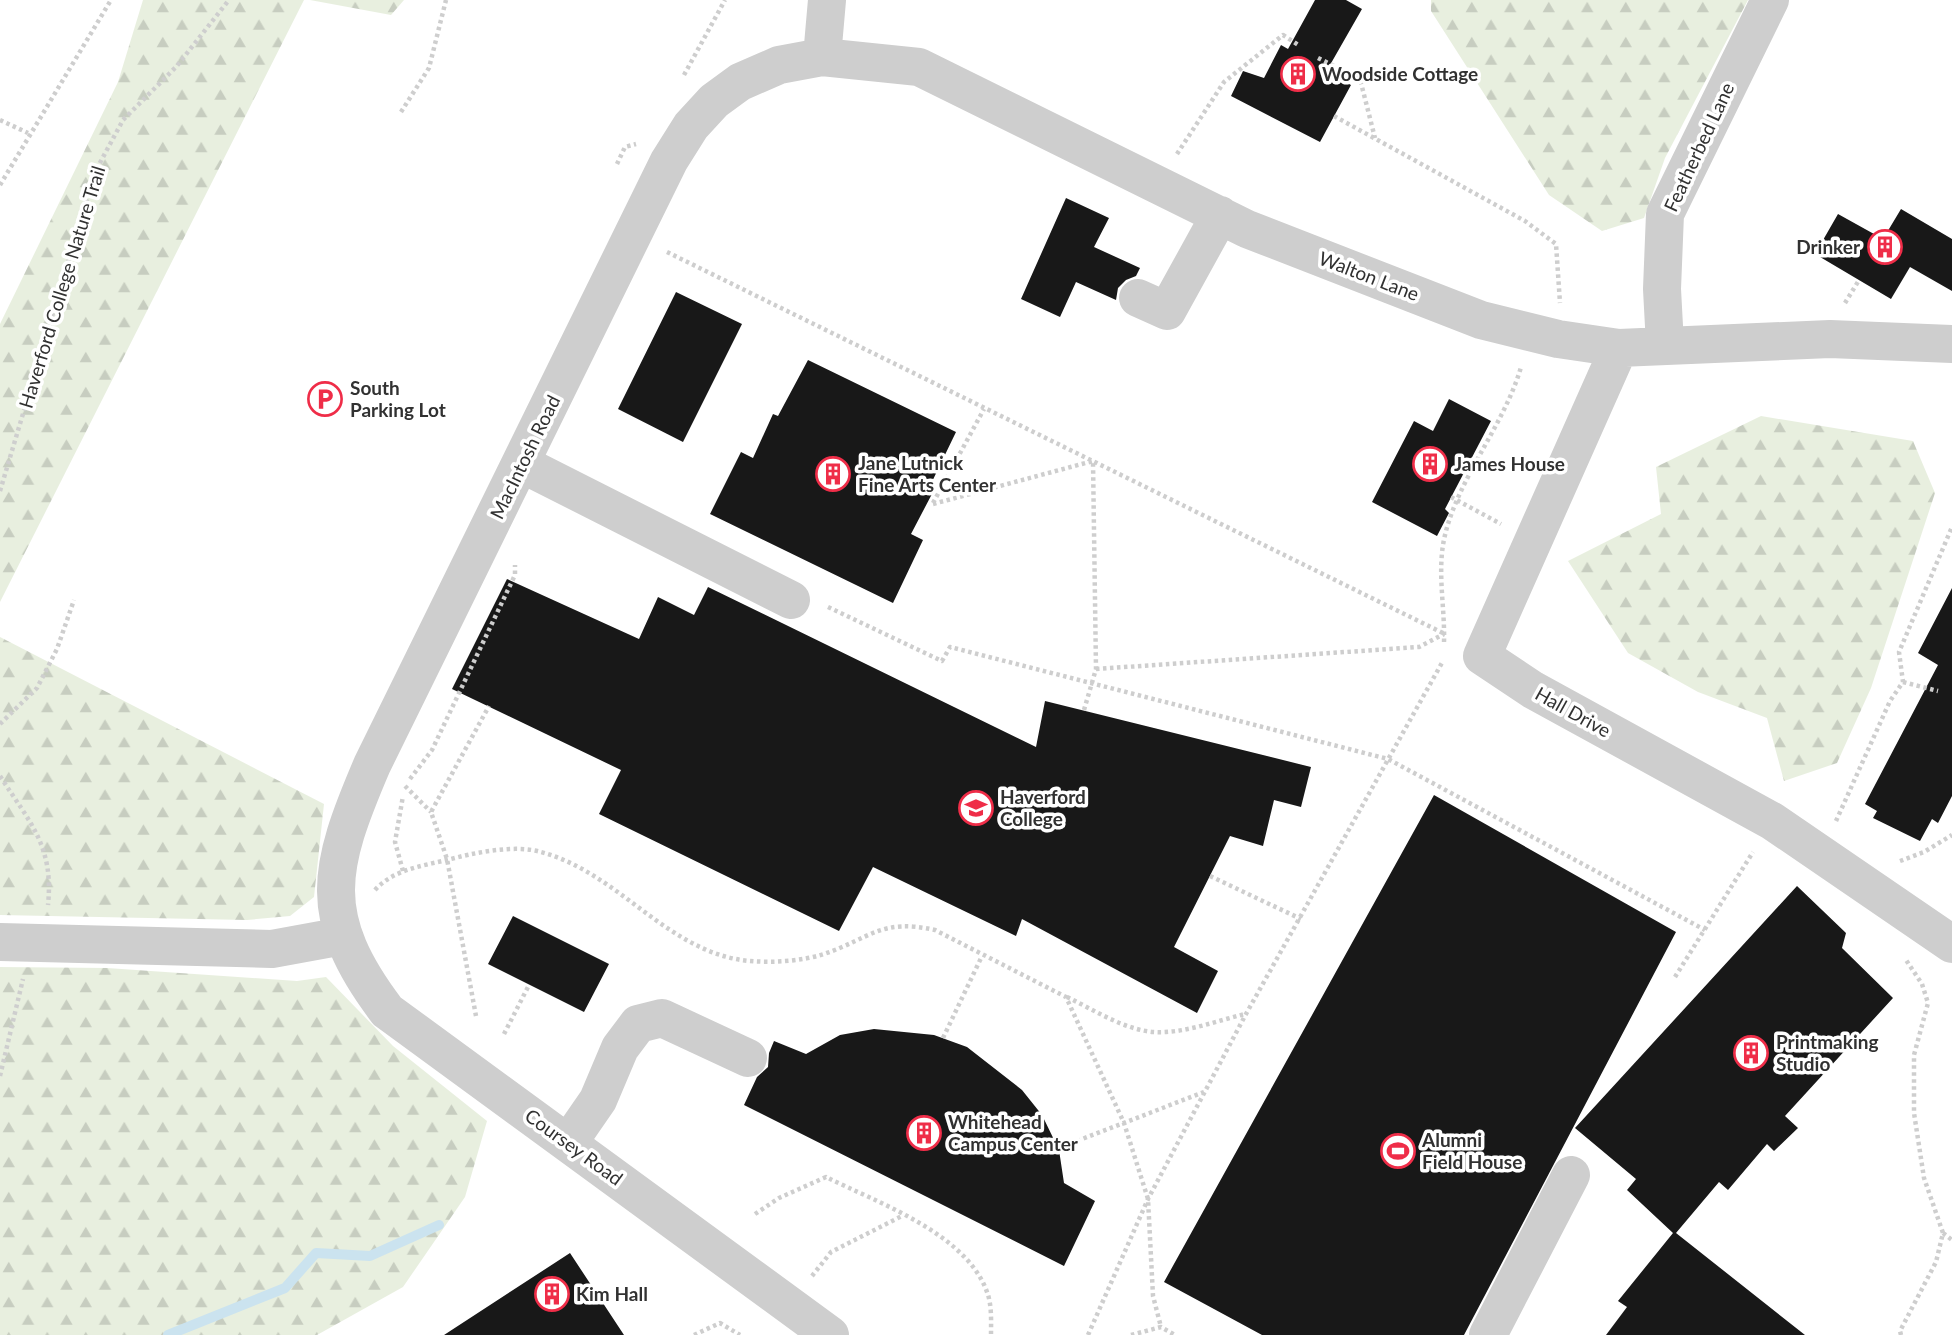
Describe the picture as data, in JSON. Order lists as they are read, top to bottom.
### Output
{
  "streets": {
    "street": [
      "Featherbed Lane",
      "Walton Lane",
      "MacIntosh Road",
      "Hall Drive",
      "Coursey Road"
    ],
    "path": ["Haverford College Nature Trail"]
  },
  "crossings": [
    ["Featherbed Lane", "Walton Lane"],
    ["Walton Lane", "MacIntosh Road"],
    ["MacIntosh Road", "Coursey Road"]
  ],
  "places": {
    "building": [
      "Woodside Cottage",
      "Drinker",
      "James House",
      "Jane Lutnick Fine Arts Center",
      "Printmaking Studio",
      "Whitehead Campus Center",
      "Kim Hall"
    ],
    "parking": ["South Parking Lot"],
    "school or university": ["Haverford College"],
    "sports": ["Alumni Field House"]
  }
}
